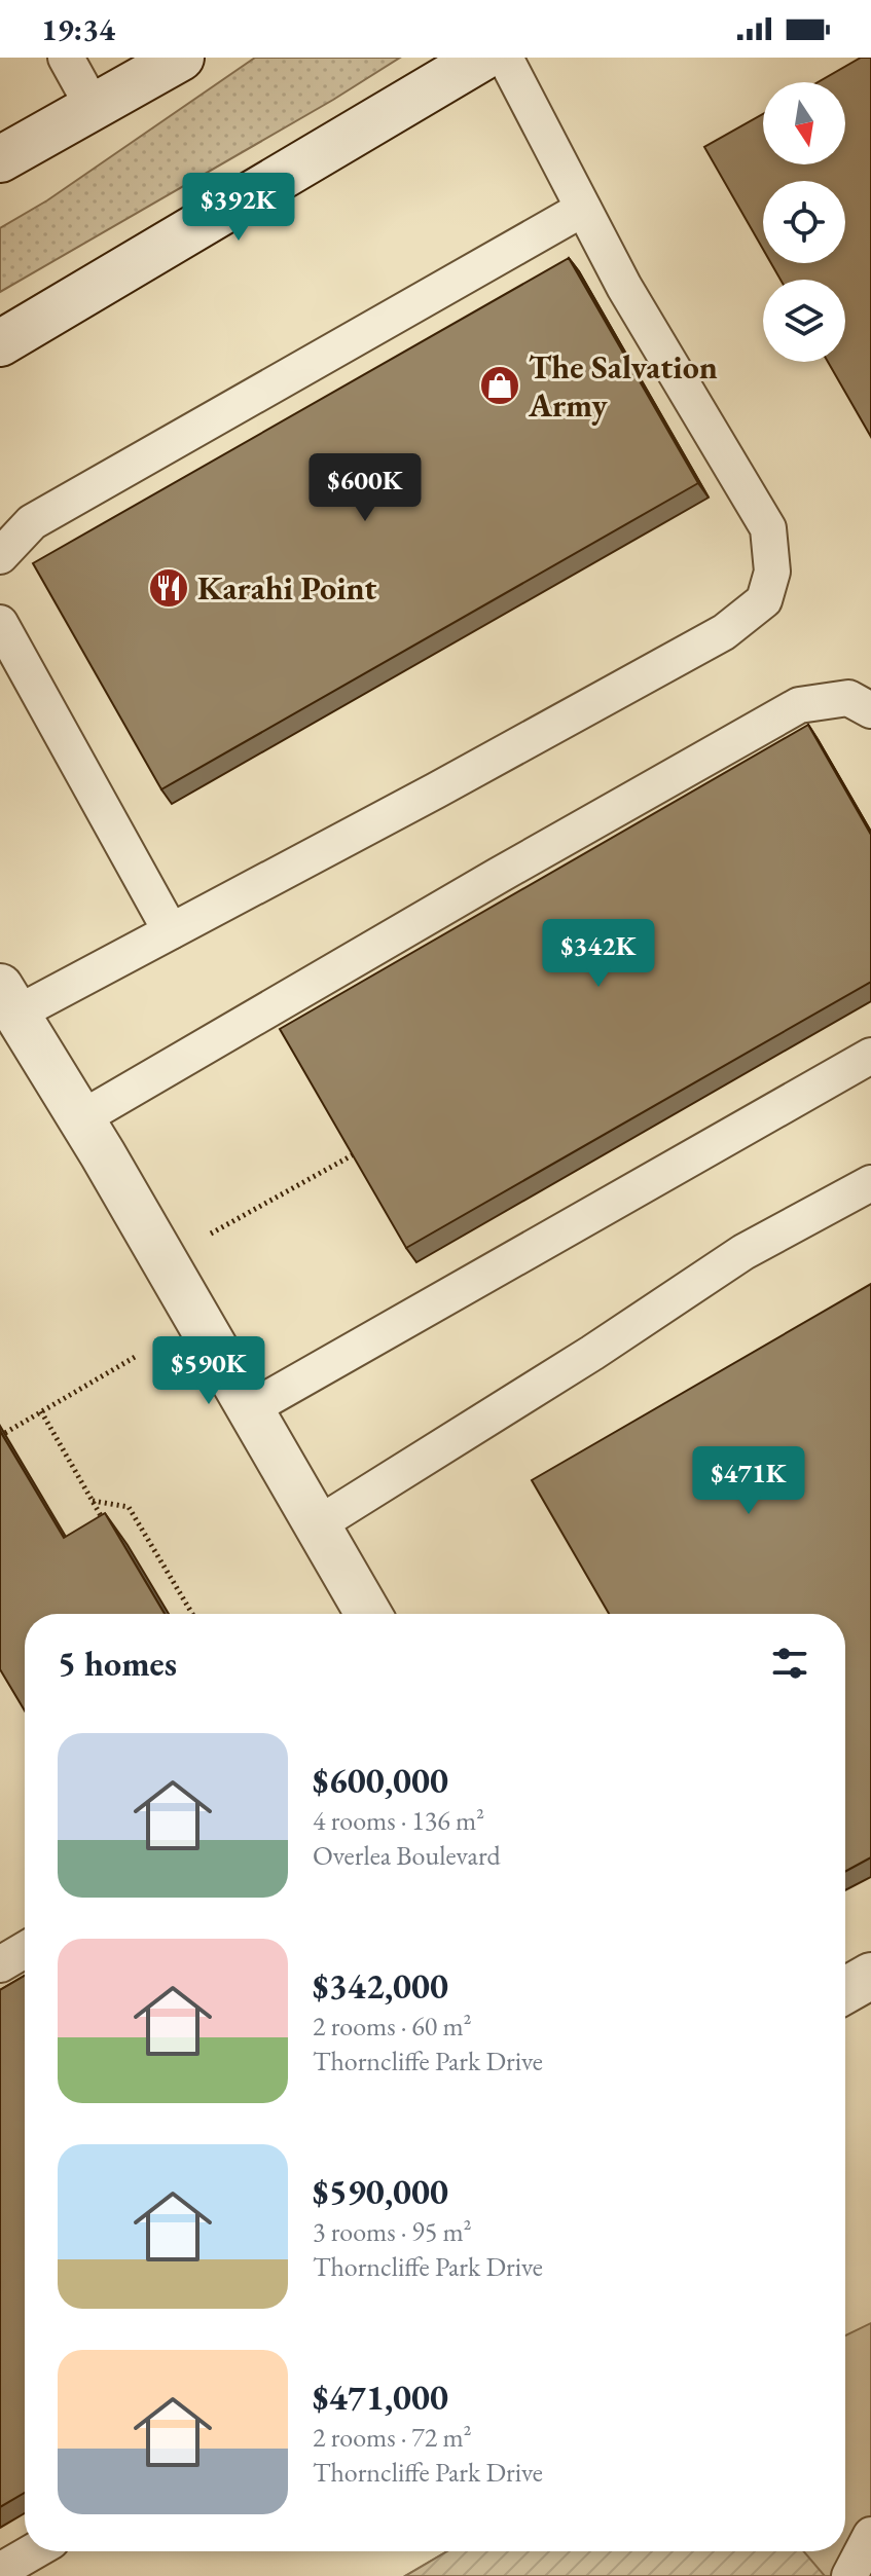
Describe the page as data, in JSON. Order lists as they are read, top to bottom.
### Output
{
  "places": {
    "shop": ["The Salvation Army"],
    "restaurant": ["Karahi Point"]
  },
  "north": "bottom",
  "page": {
    "status": "19:34",
    "price": [
      "$392K",
      "$600K",
      "$342K",
      "$590K",
      "$471K"
    ],
    "heading": "5 homes",
    "list": [
      {
        "name": "$600,000",
        "note": "4 rooms · 136 m² · Overlea Boulevard"
      },
      {
        "name": "$342,000",
        "note": "2 rooms · 60 m² · Thorncliffe Park Drive"
      },
      {
        "name": "$590,000",
        "note": "3 rooms · 95 m² · Thorncliffe Park Drive"
      },
      {
        "name": "$471,000",
        "note": "2 rooms · 72 m² · Thorncliffe Park Drive"
      }
    ]
  }
}
